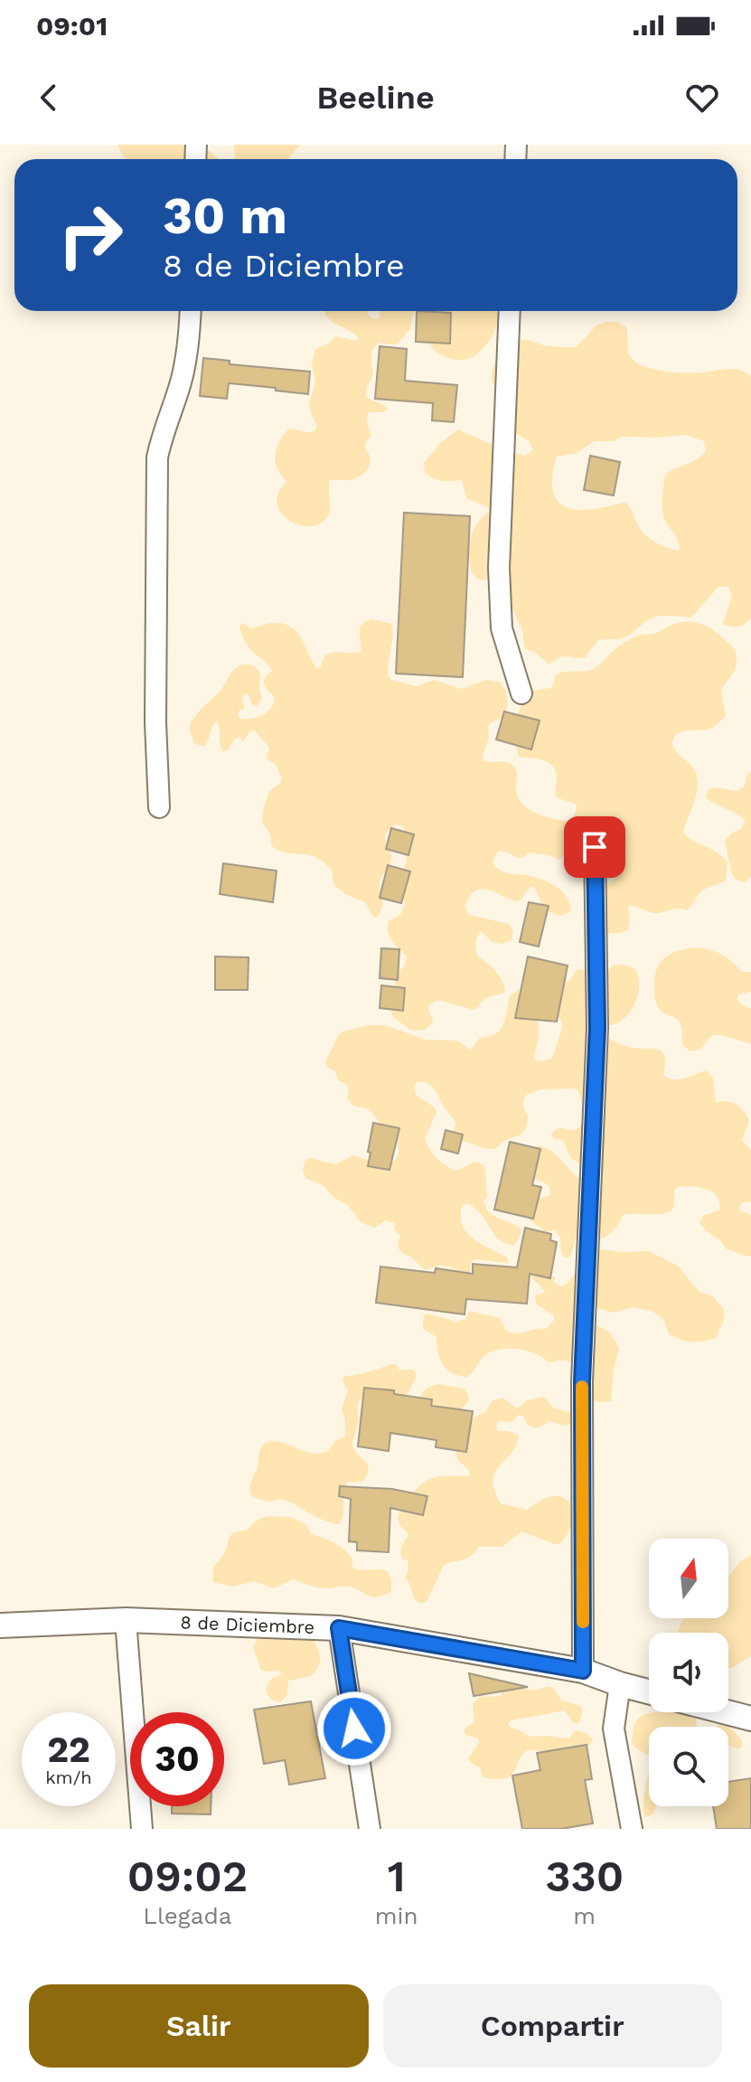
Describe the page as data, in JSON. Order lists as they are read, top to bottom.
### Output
{
  "streets": {
    "street": ["8 de Diciembre"]
  },
  "north": "top",
  "page": {
    "status": "09:01",
    "header": "Beeline",
    "turn": ["30 m", "8 de Diciembre"],
    "speed": "22 km/h",
    "limit": "30",
    "eta": [
      "09:02",
      "Llegada",
      "1",
      "min",
      "330",
      "m"
    ],
    "buttons": ["Salir", "Compartir"]
  }
}
